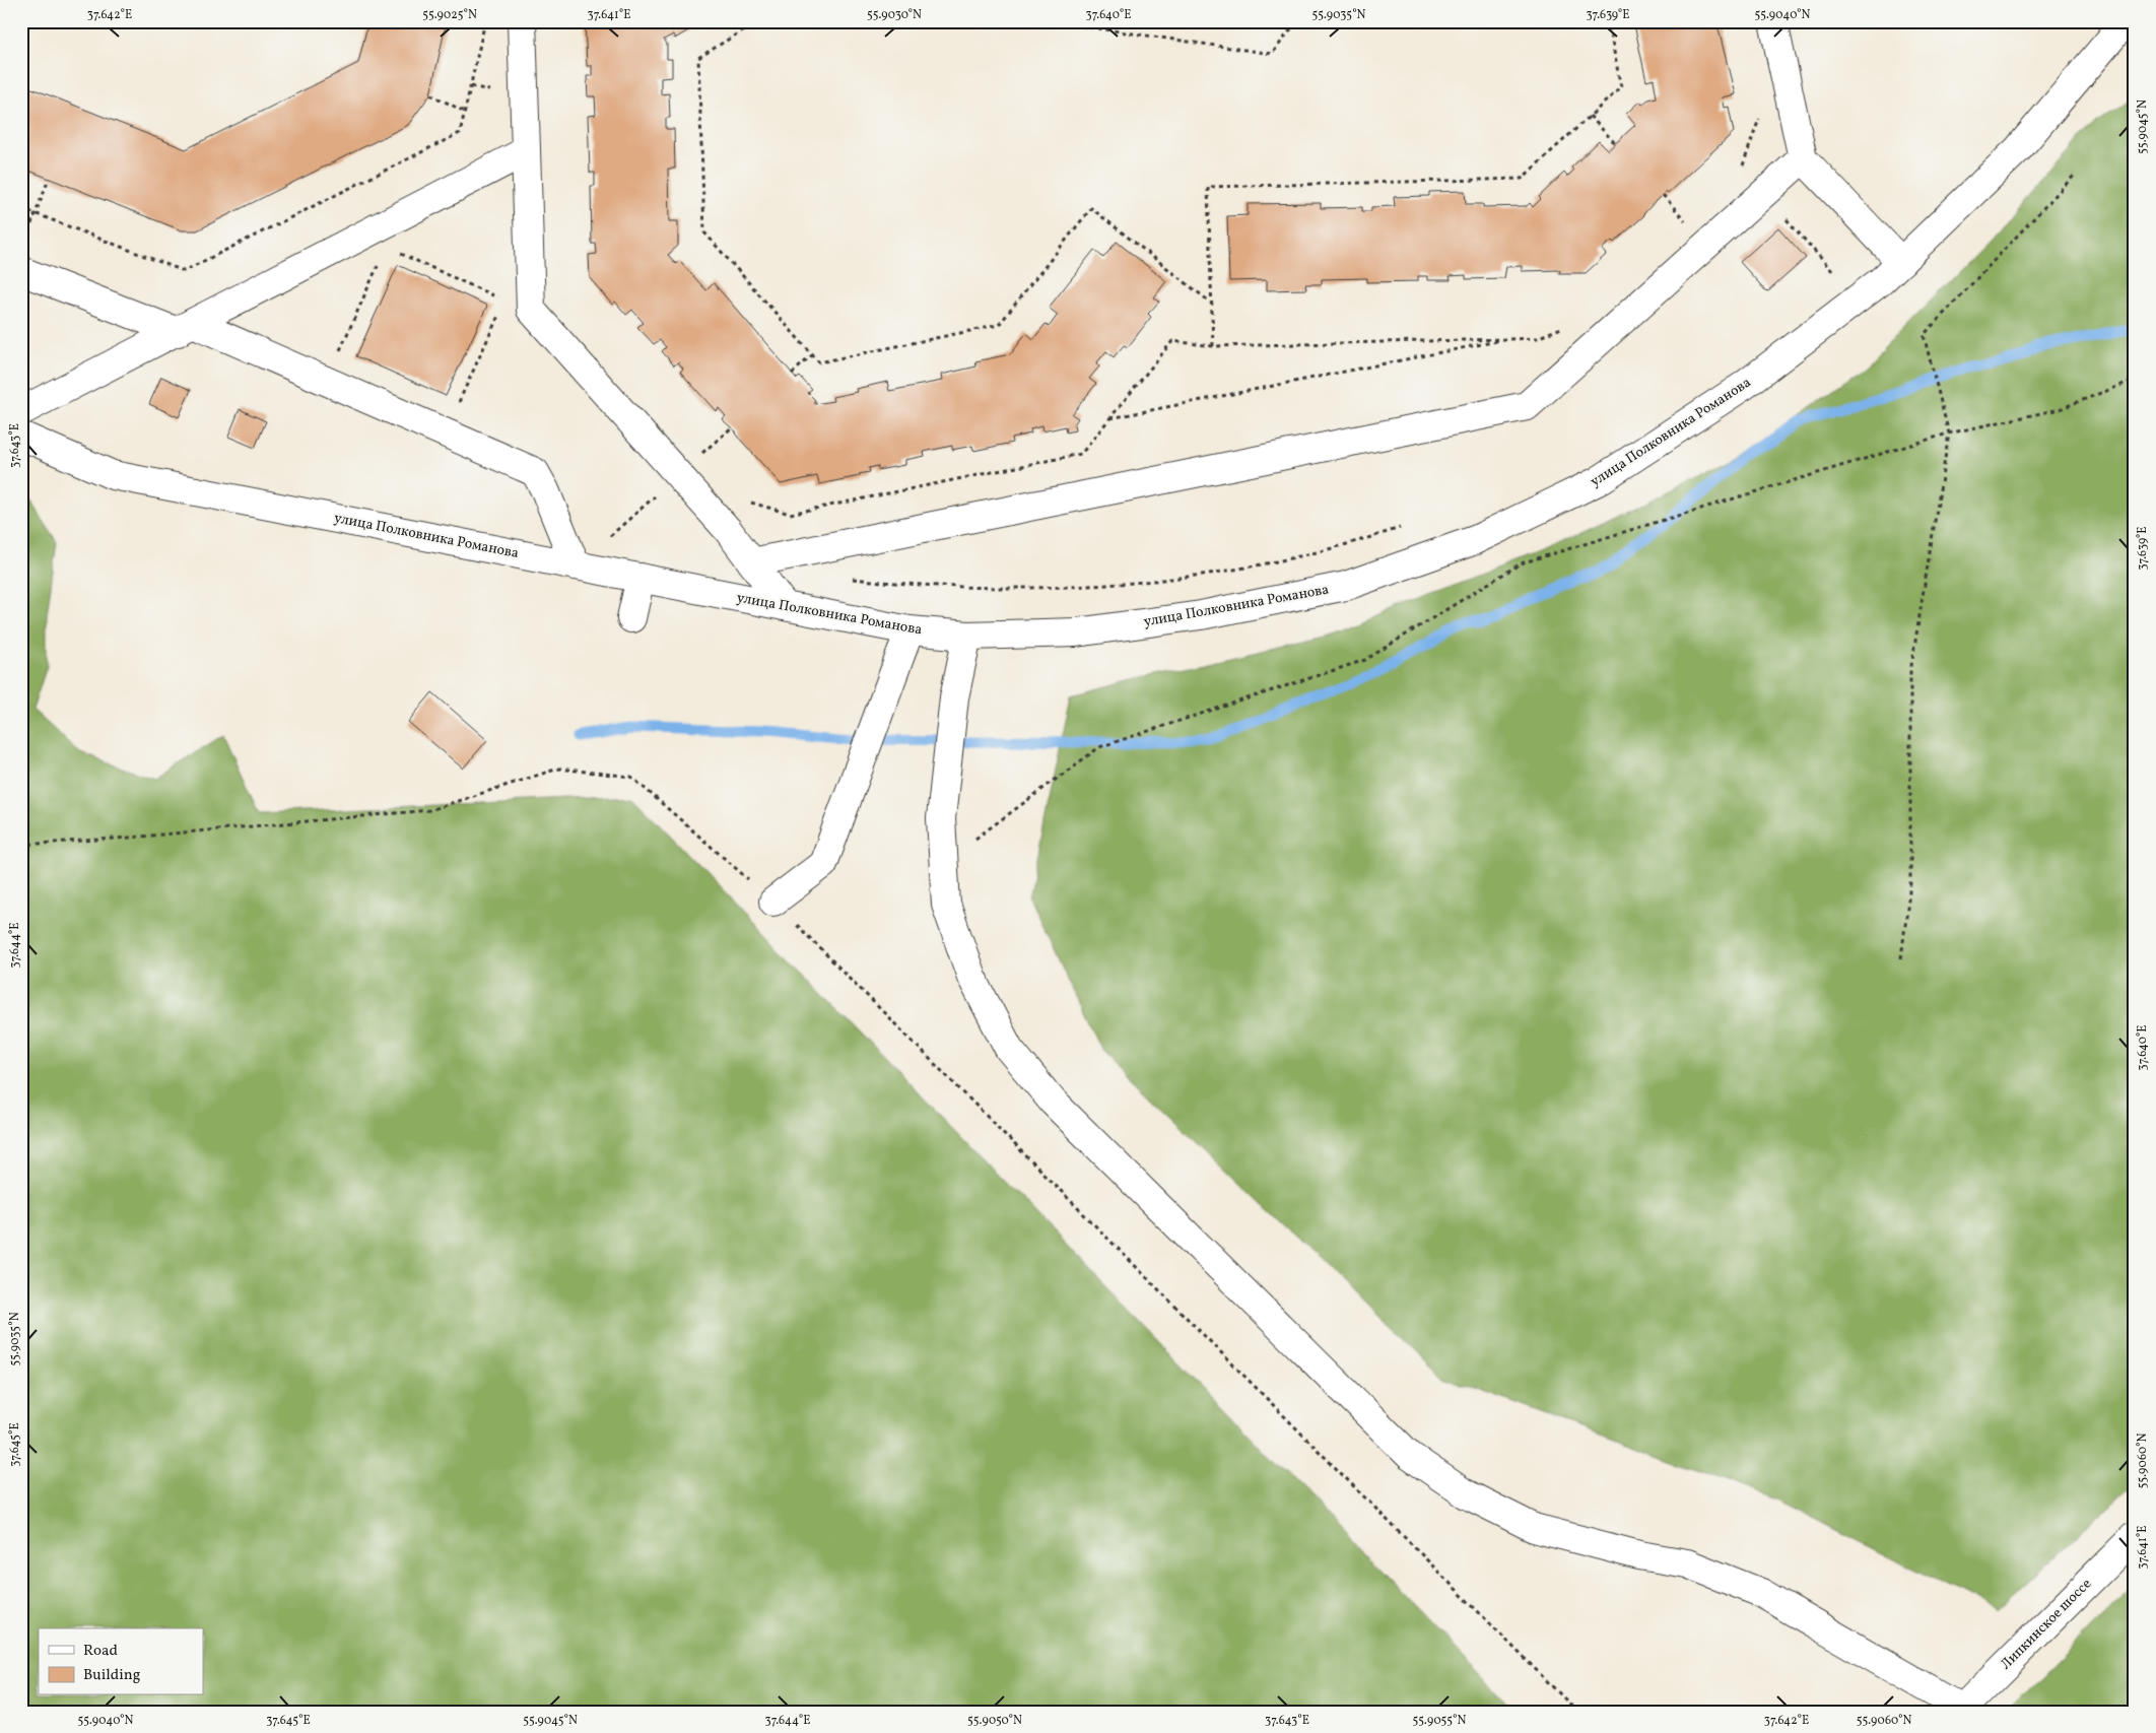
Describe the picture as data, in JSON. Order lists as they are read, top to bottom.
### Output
{
  "streets": {
    "street": ["улица Полковника Романова", "Липкинское шоссе"]
  },
  "legend": ["Road", "Building"],
  "coordinates": [
    "37.642°E",
    "55.9025°N",
    "37.641°E",
    "55.9030°N",
    "37.640°E",
    "55.9035°N",
    "37.639°E",
    "55.9040°N",
    "55.9045°N",
    "37.643°E",
    "37.644°E",
    "37.645°E",
    "55.9060°N",
    "55.9050°N",
    "55.9055°N"
  ]
}
